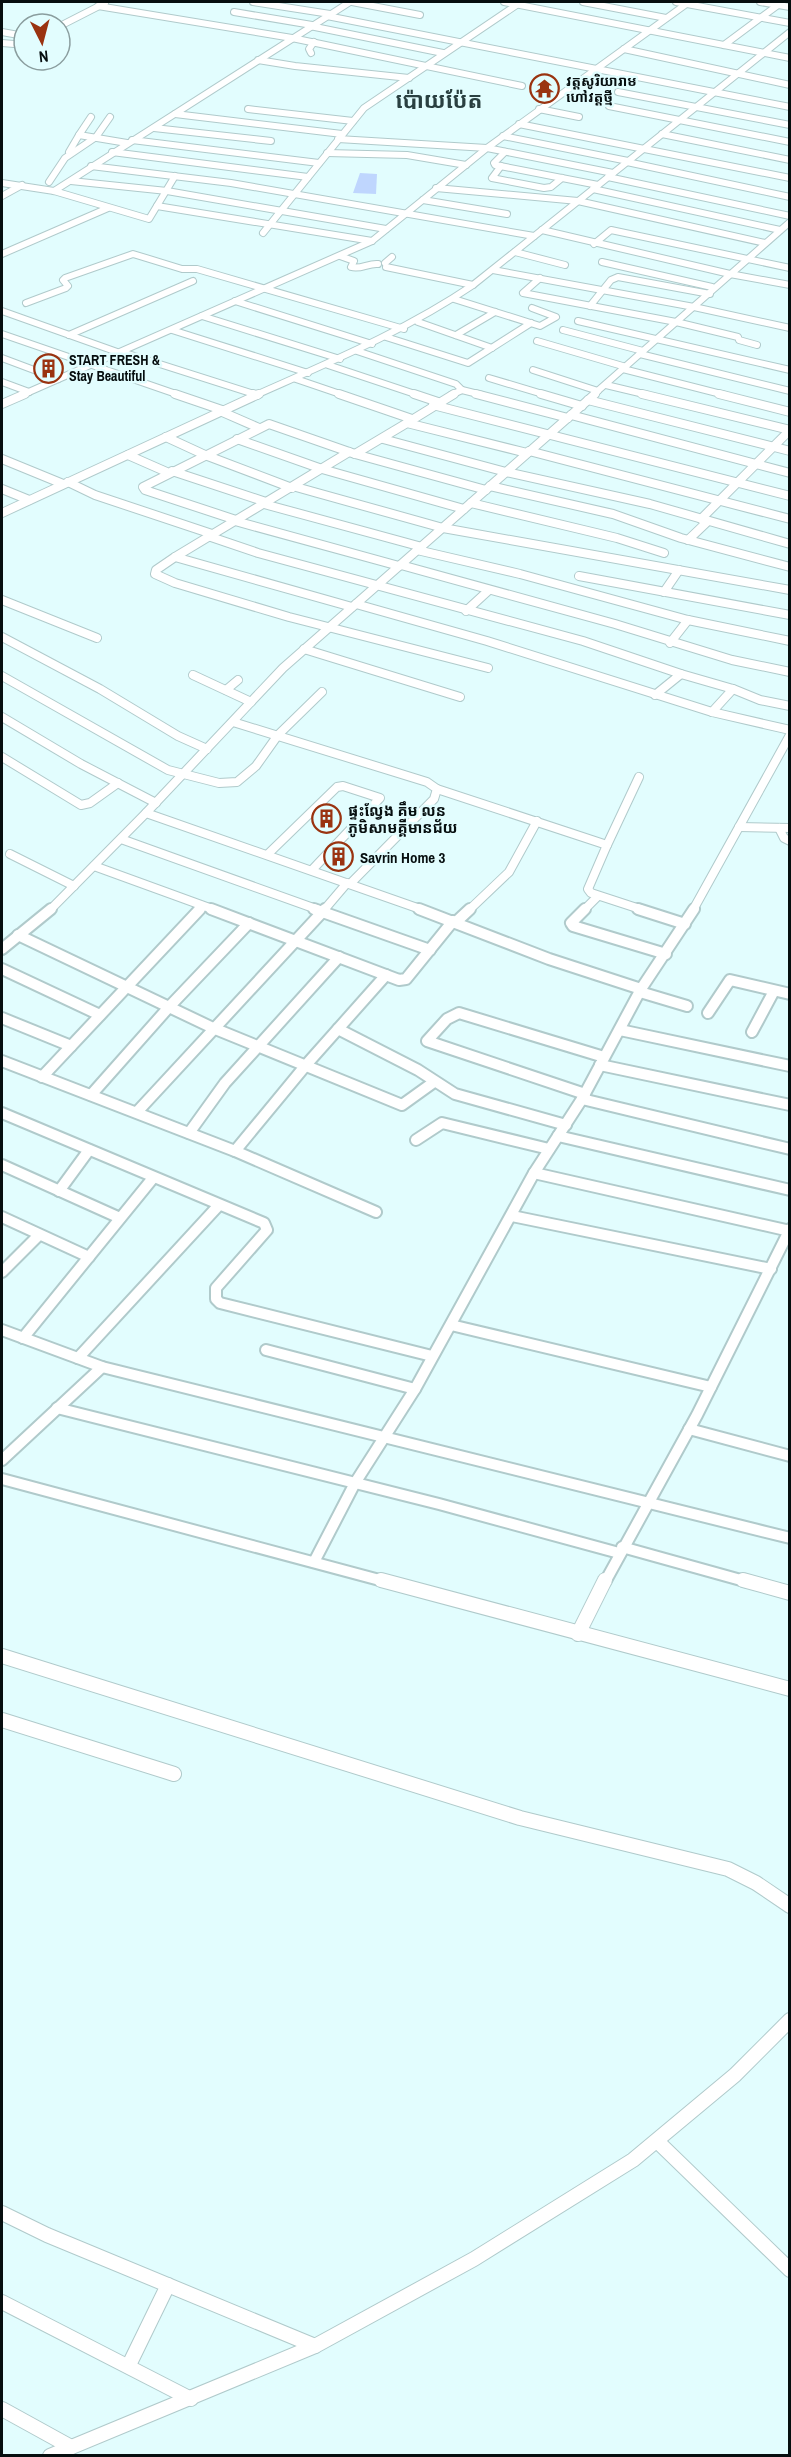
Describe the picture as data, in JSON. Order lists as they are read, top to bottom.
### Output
{
  "districts": ["ប៉ោយប៉ែត"],
  "places": {
    "temple": ["វត្តសូរិយារាម ហៅវត្តថ្មី"],
    "building": ["START FRESH & Stay Beautiful", "ផ្ទះល្វែង គឹម លន ភូមិសាមគ្គីមានជ័យ", "Savrin Home 3"]
  },
  "north": "bottom"
}
